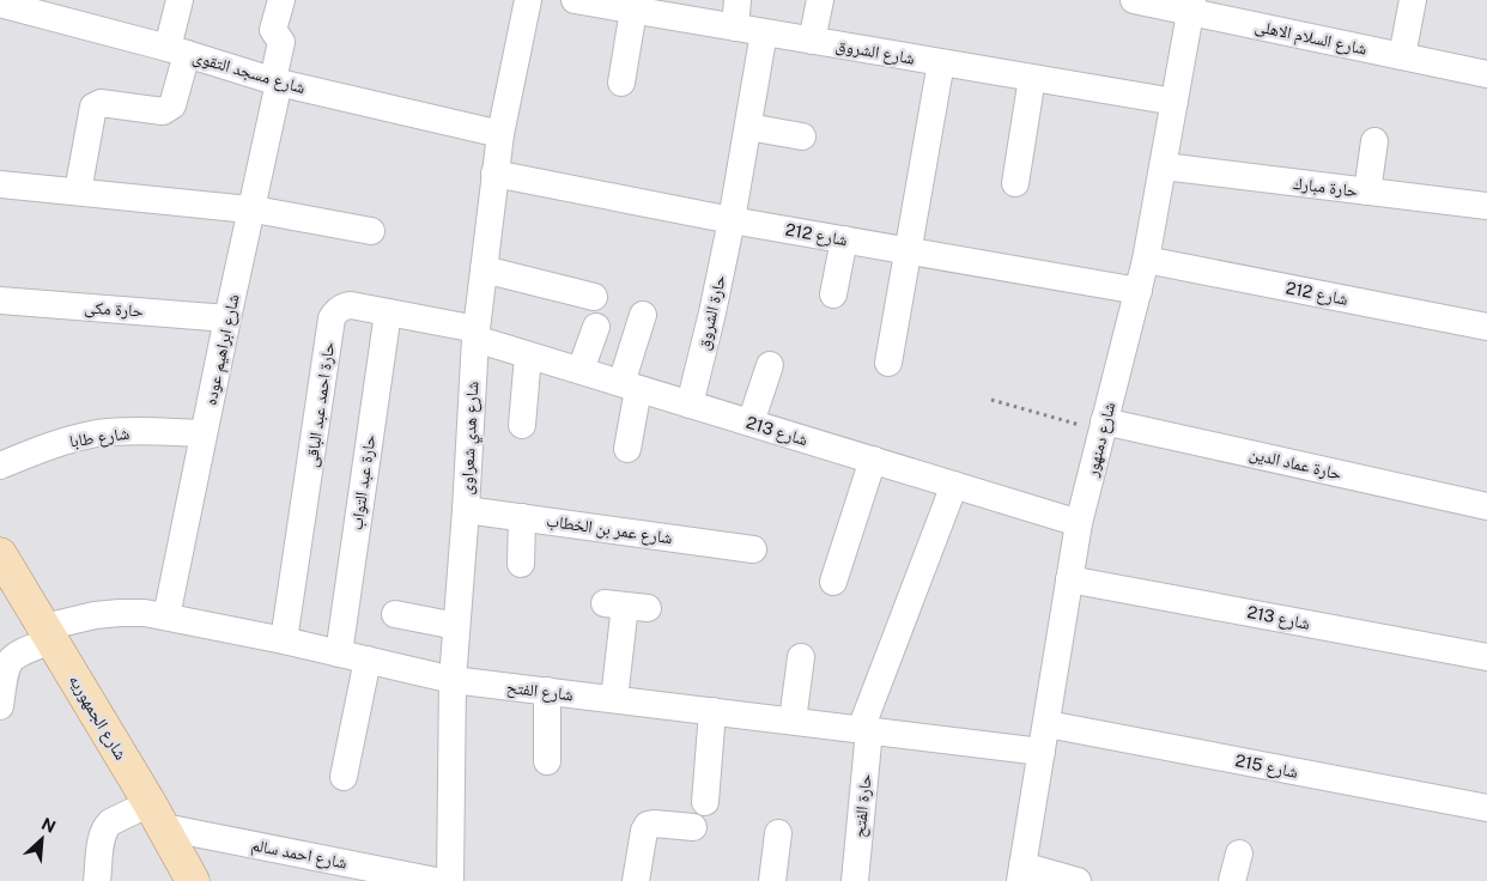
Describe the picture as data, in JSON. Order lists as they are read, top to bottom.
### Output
{
  "streets": {
    "main road": ["شارع الجمهوريه"],
    "street": [
      "شارع السلام الاهلى",
      "شارع الشروق",
      "شارع مسجد التقوى",
      "حارة مبارك",
      "شارع 212",
      "حارة مكى",
      "حارة الشروق",
      "شارع ابراهيم عوده",
      "حارة احمد عبد الباقى",
      "شارع 213",
      "شارع طابا",
      "شارع هدي شعراوى",
      "شارع دمنهور",
      "حارة عماد الدين",
      "حارة عبد التواب",
      "شارع عمر بن الخطاب",
      "شارع الفتح",
      "شارع 215",
      "حارة الفتح",
      "شارع احمد سالم"
    ]
  },
  "crossings": [
    ["شارع السلام الاهلى", "شارع دمنهور"],
    ["شارع الشروق", "حارة الشروق"],
    ["شارع الشروق", "شارع دمنهور"],
    ["شارع مسجد التقوى", "شارع ابراهيم عوده"],
    ["شارع مسجد التقوى", "شارع هدي شعراوى"],
    ["حارة مبارك", "شارع دمنهور"],
    ["شارع 212", "حارة الشروق"],
    ["شارع 212", "شارع هدي شعراوى"],
    ["شارع 212", "شارع دمنهور"],
    ["حارة مكى", "شارع ابراهيم عوده"],
    ["حارة الشروق", "شارع 213"],
    ["شارع ابراهيم عوده", "شارع طابا"],
    ["شارع ابراهيم عوده", "شارع الفتح"],
    ["حارة احمد عبد الباقى", "شارع 213"],
    ["حارة احمد عبد الباقى", "شارع هدي شعراوى"],
    ["حارة احمد عبد الباقى", "حارة عبد التواب"],
    ["حارة احمد عبد الباقى", "شارع الفتح"],
    ["شارع 213", "شارع هدي شعراوى"],
    ["شارع 213", "شارع دمنهور"],
    ["شارع 213", "حارة الفتح"],
    ["شارع هدي شعراوى", "شارع عمر بن الخطاب"],
    ["شارع هدي شعراوى", "شارع الفتح"],
    ["شارع دمنهور", "حارة عماد الدين"],
    ["شارع دمنهور", "شارع الفتح"],
    ["شارع دمنهور", "شارع 215"],
    ["حارة عبد التواب", "شارع الفتح"],
    ["شارع الفتح", "شارع الجمهوريه"],
    ["شارع الفتح", "حارة الفتح"],
    ["شارع الجمهوريه", "شارع احمد سالم"]
  ],
  "north": "top right"
}
